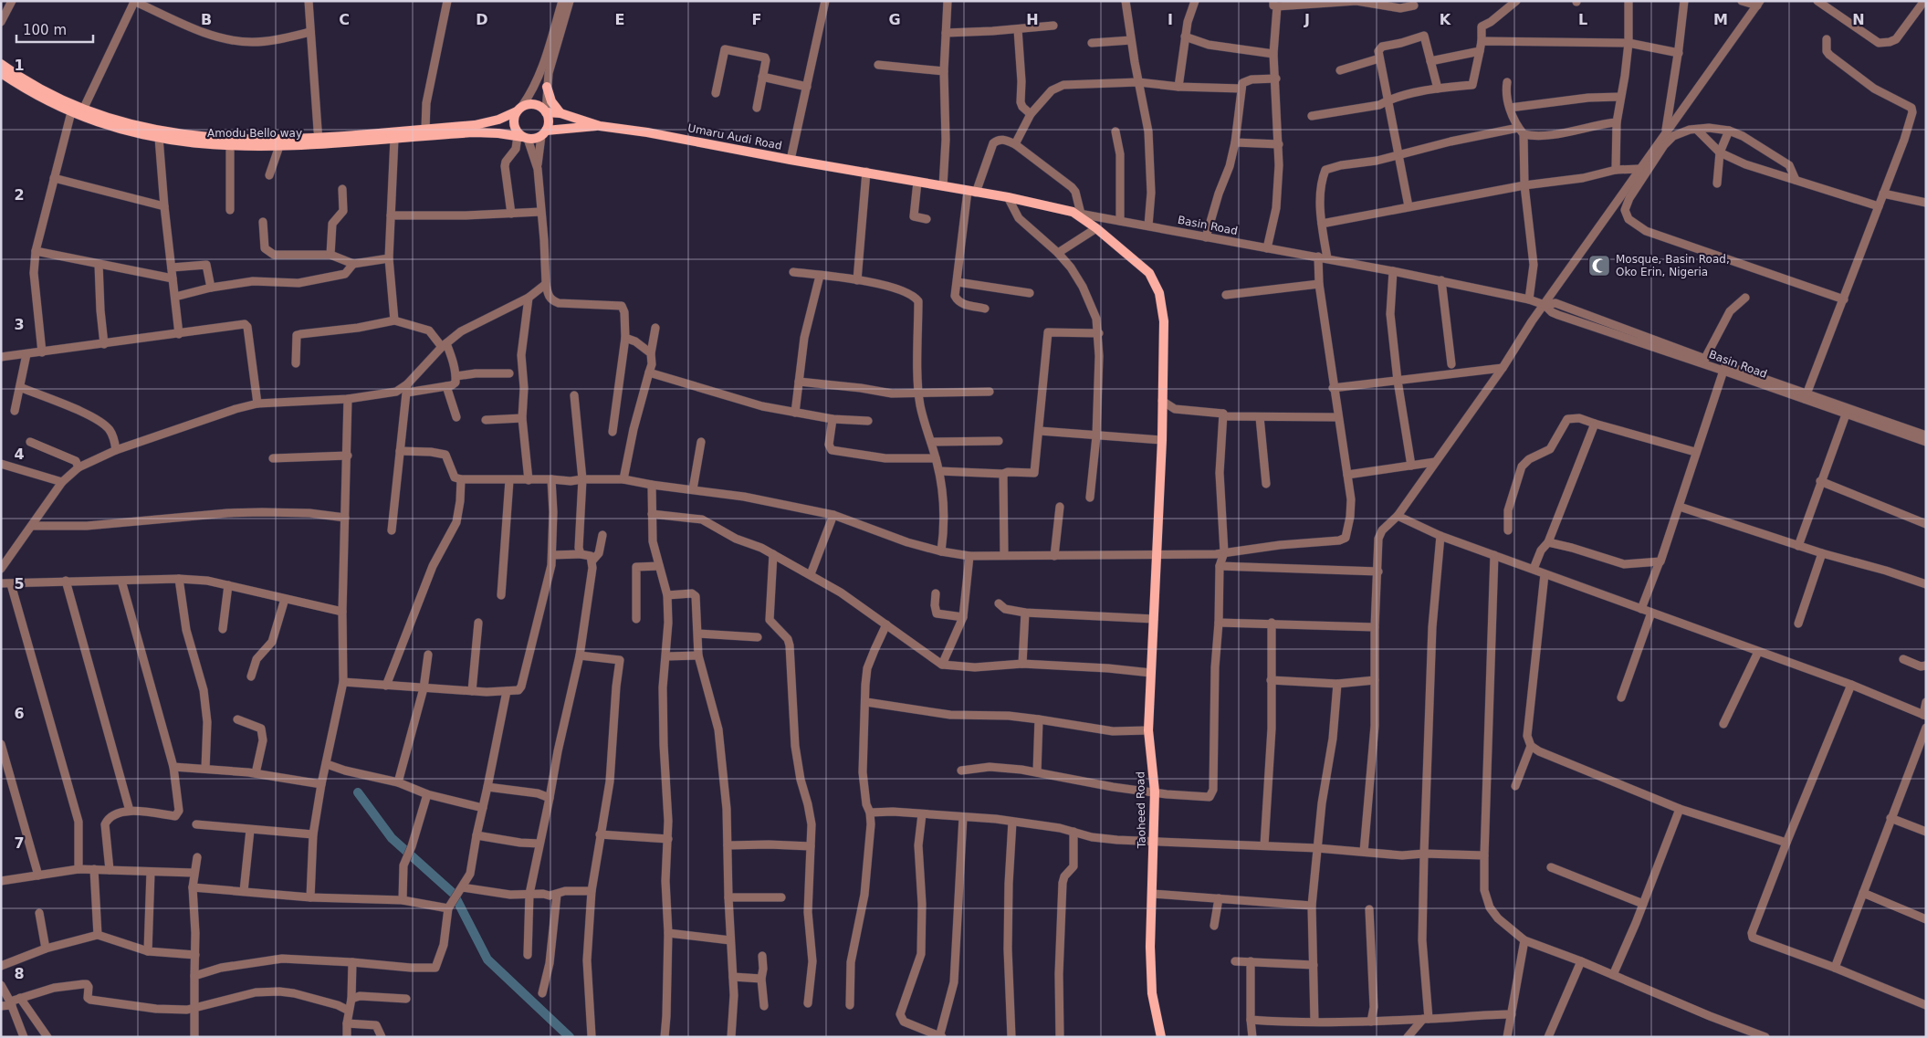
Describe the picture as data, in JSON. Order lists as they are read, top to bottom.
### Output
{
  "streets": {
    "main road": [
      "Amodu Bello way",
      "Umaru Audi Road",
      "Basin Road",
      "Taoheed Road"
    ]
  },
  "crossings": [
    ["Umaru Audi Road", "Basin Road"],
    ["Basin Road", "Taoheed Road"]
  ],
  "places": {
    "mosque": ["Mosque, Basin Road, Oko Erin, Nigeria"]
  },
  "scale_bar": "100 m",
  "grid": {
    "columns": [
      "B",
      "C",
      "D",
      "E",
      "F",
      "G",
      "H",
      "I",
      "J",
      "K",
      "L",
      "M",
      "N"
    ],
    "rows": [
      "1",
      "2",
      "3",
      "4",
      "5",
      "6",
      "7",
      "8"
    ]
  }
}
